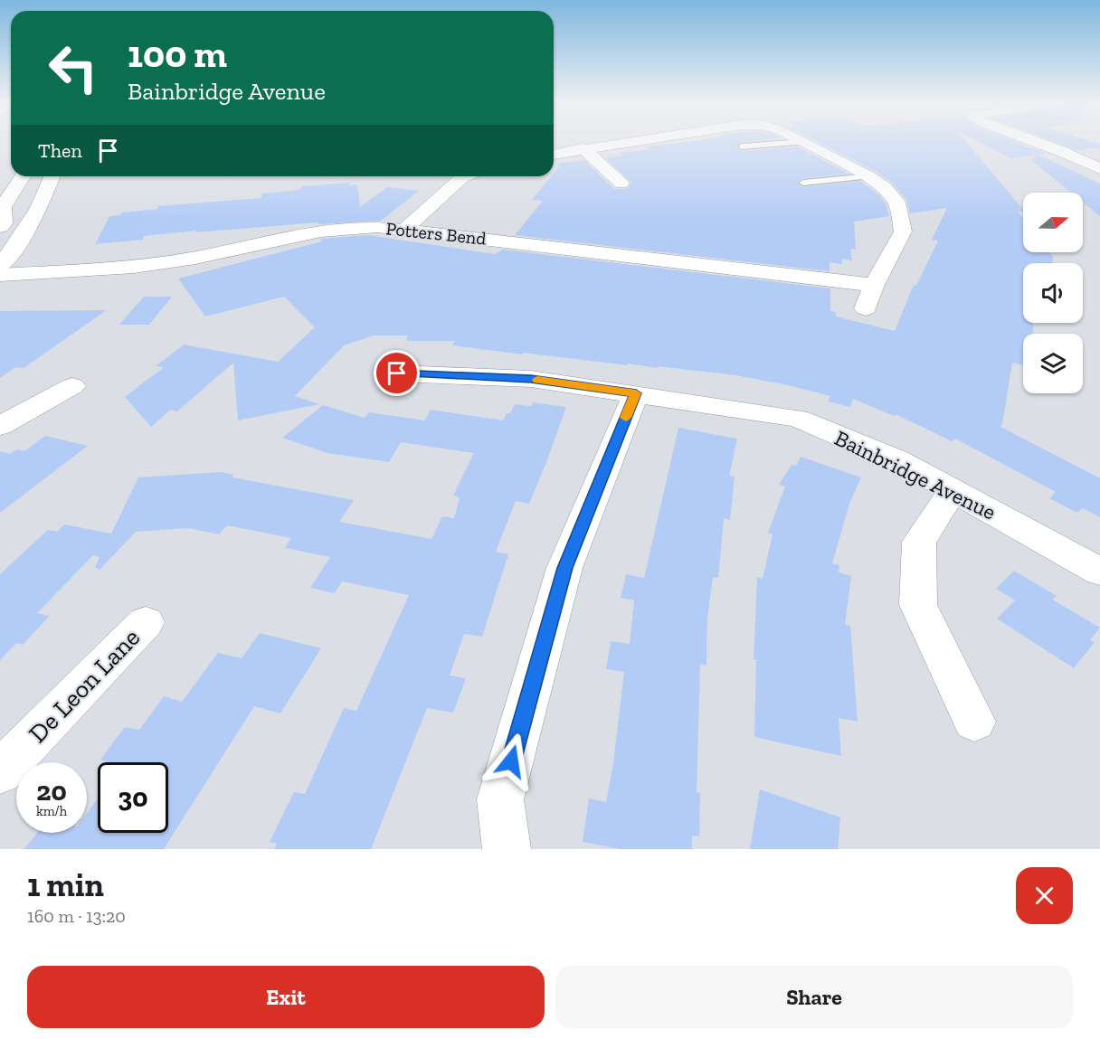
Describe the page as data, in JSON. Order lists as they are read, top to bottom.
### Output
{
  "streets": {
    "street": ["Potters Bend", "Bainbridge Avenue", "De Leon Lane"]
  },
  "north": "right",
  "page": {
    "turn": ["100 m", "Bainbridge Avenue"],
    "then": "Then",
    "speed": "20 km/h",
    "limit": "30",
    "heading": ["1 min", "160 m · 13:20"],
    "buttons": ["Exit", "Share"]
  }
}
